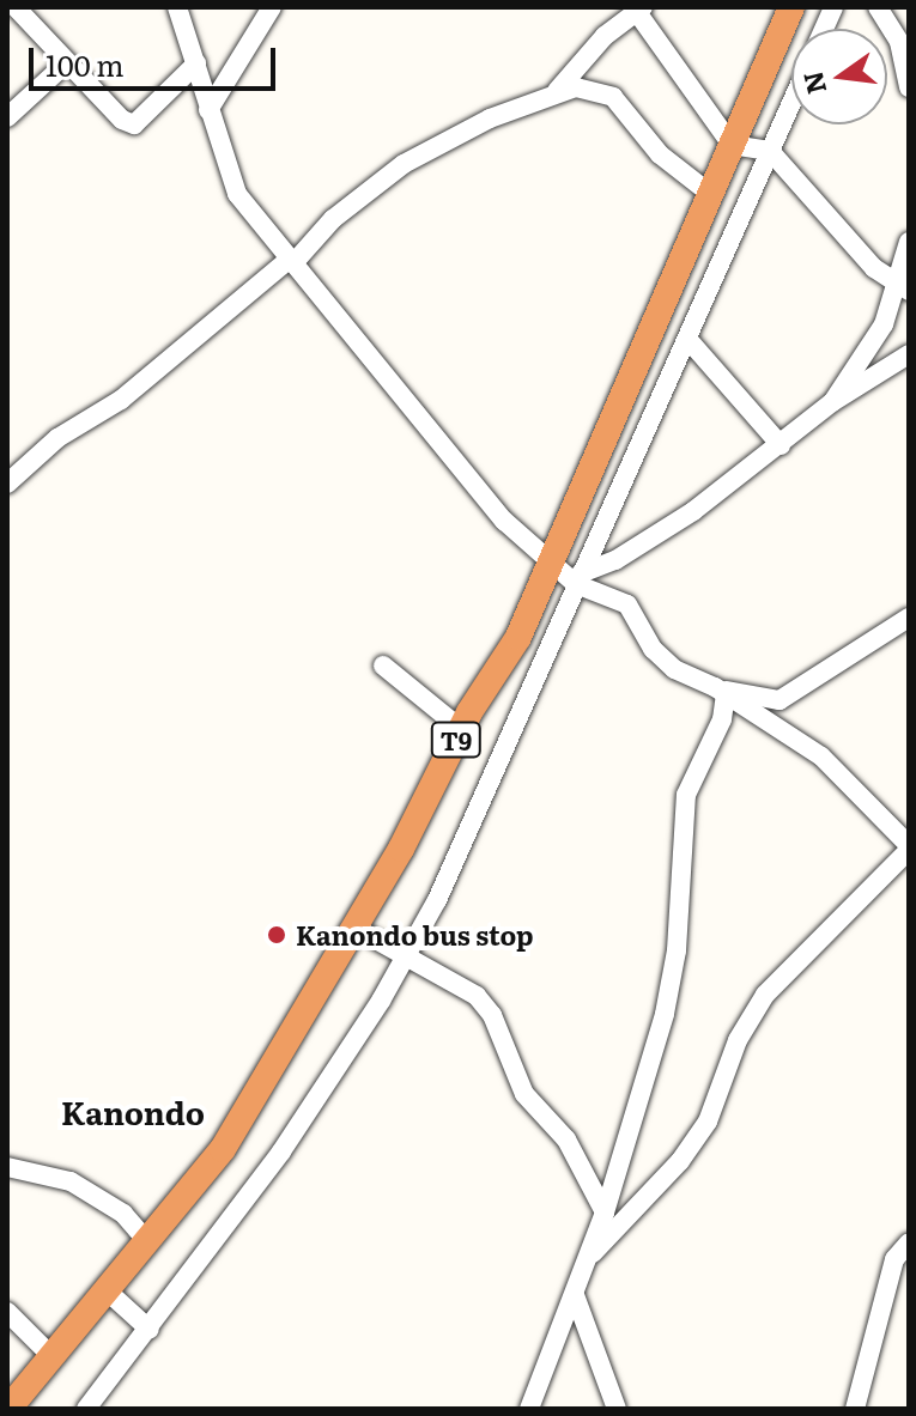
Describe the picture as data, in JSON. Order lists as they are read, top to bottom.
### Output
{
  "streets": {
    "highway": ["T9"]
  },
  "districts": ["Kanondo"],
  "places": ["Kanondo bus stop"],
  "scale_bar": "100 m",
  "north": "left"
}
